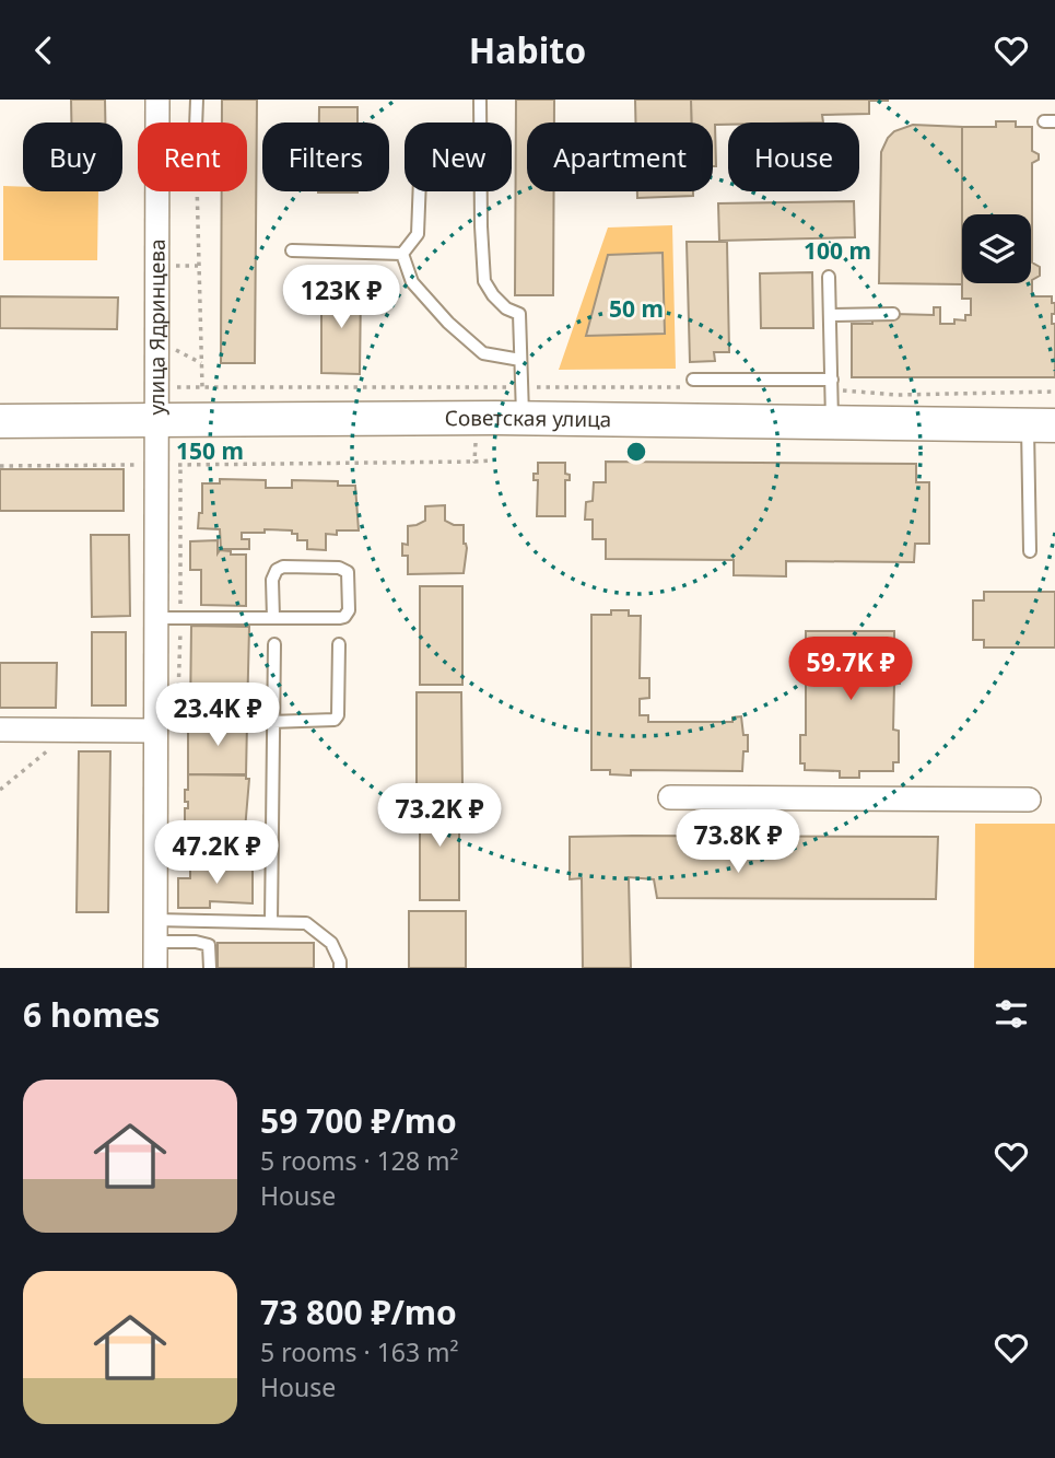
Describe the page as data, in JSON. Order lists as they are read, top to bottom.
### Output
{
  "streets": {
    "main road": ["Советская улица"],
    "street": ["улица Ядринцева"]
  },
  "crossings": [
    ["улица Ядринцева", "Советская улица"]
  ],
  "page": {
    "header": "Habito",
    "chip": [
      "Buy",
      "Rent",
      "Filters",
      "New",
      "Apartment",
      "House"
    ],
    "price": [
      "123K ₽",
      "59.7K ₽",
      "23.4K ₽",
      "73.2K ₽",
      "73.8K ₽",
      "47.2K ₽"
    ],
    "heading": "6 homes",
    "list": [
      {
        "name": "59 700 ₽/mo",
        "note": "5 rooms · 128 m² · House"
      },
      {
        "name": "73 800 ₽/mo",
        "note": "5 rooms · 163 m² · House"
      }
    ]
  },
  "rings": ["100 m", "50 m", "150 m"]
}
